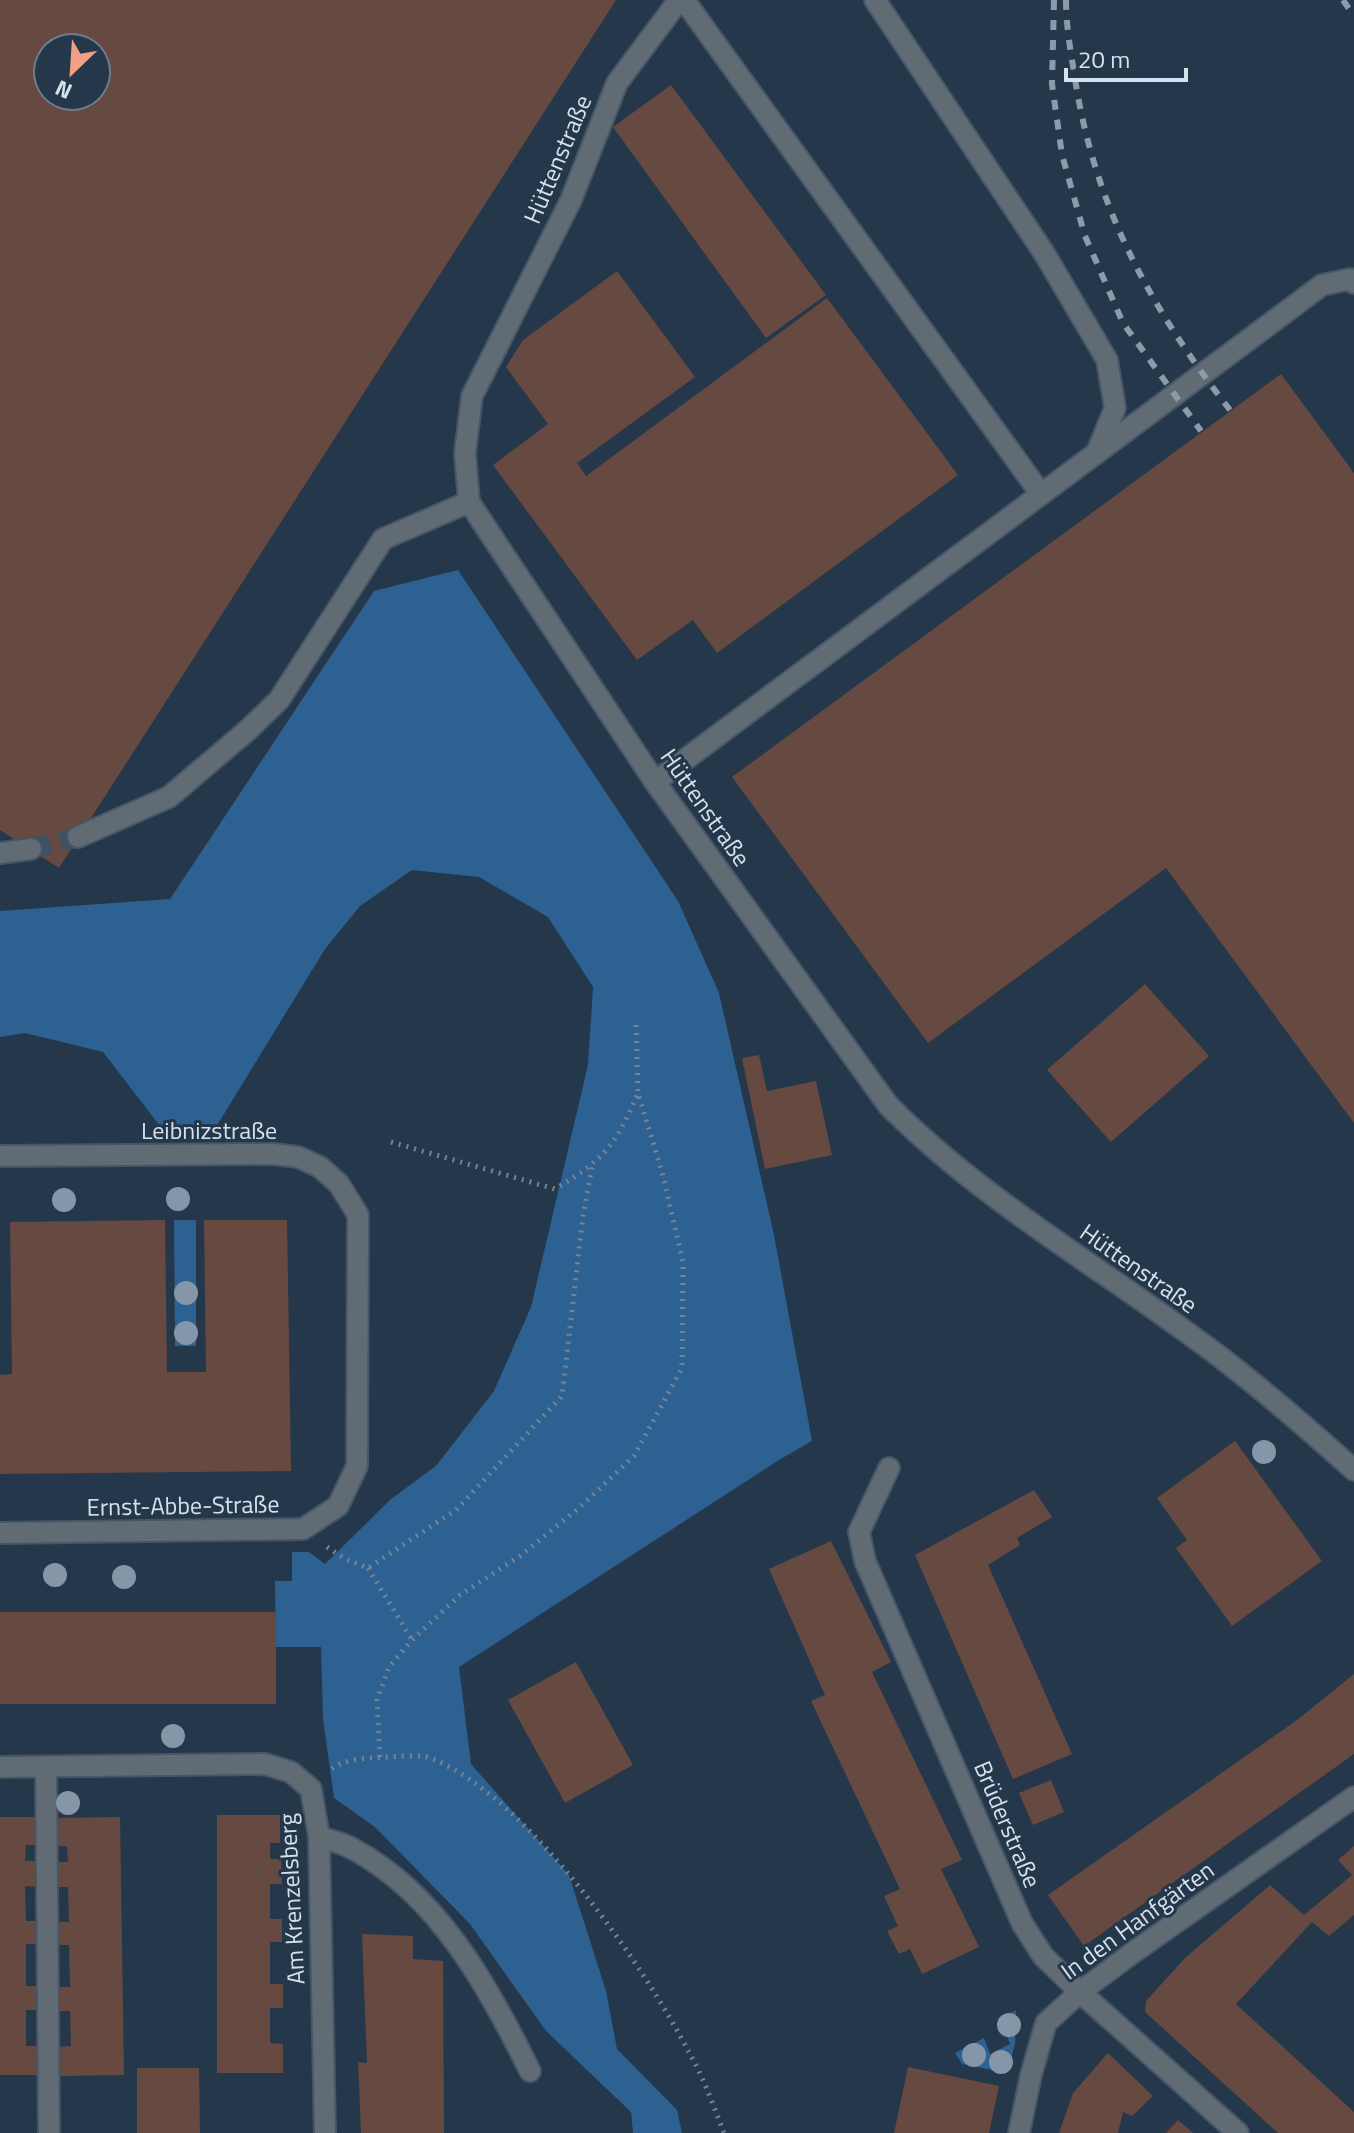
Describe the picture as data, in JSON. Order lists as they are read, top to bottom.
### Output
{
  "streets": {
    "street": [
      "Hüttenstraße",
      "Leibnizstraße",
      "Ernst-Abbe-Straße",
      "Brüderstraße",
      "Am Krenzelsberg",
      "In den Hanfgärten"
    ]
  },
  "crossings": [
    ["Leibnizstraße", "Ernst-Abbe-Straße"],
    ["Brüderstraße", "In den Hanfgärten"]
  ],
  "scale_bar": "20 m",
  "north": "bottom left"
}
